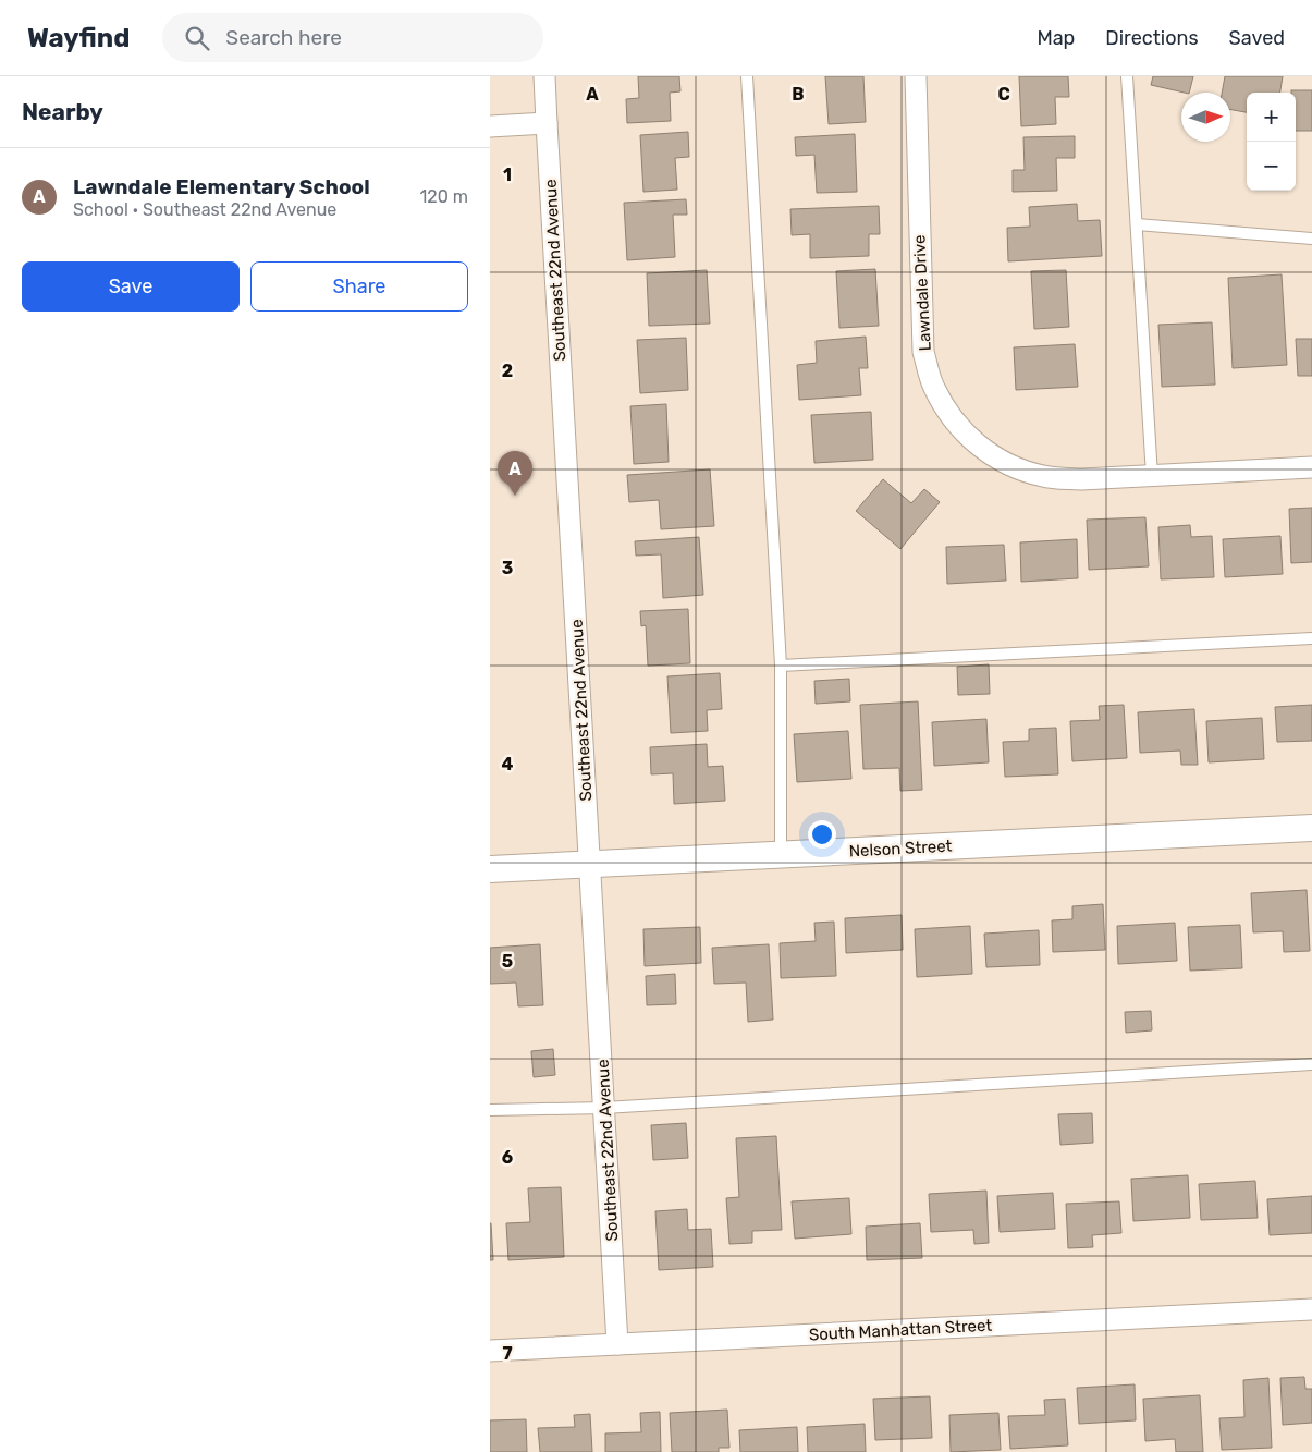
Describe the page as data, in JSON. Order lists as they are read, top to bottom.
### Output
{
  "streets": {
    "street": [
      "Southeast 22nd Avenue",
      "Lawndale Drive",
      "Nelson Street",
      "South Manhattan Street"
    ]
  },
  "crossings": [
    ["Southeast 22nd Avenue", "Nelson Street"],
    ["Southeast 22nd Avenue", "South Manhattan Street"]
  ],
  "north": "right",
  "page": {
    "header": "Wayfind",
    "search": "Search here",
    "nav": ["Map", "Directions", "Saved"],
    "heading": "Nearby",
    "map_buttons": ["+", "−"],
    "list": [
      {
        "mark": "A",
        "name": "Lawndale Elementary School",
        "note": "School · Southeast 22nd Avenue",
        "value": "120 m"
      }
    ],
    "buttons": ["Save", "Share"],
    "pins": "A"
  },
  "grid": {
    "columns": ["A", "B", "C"],
    "rows": [
      "1",
      "2",
      "3",
      "4",
      "5",
      "6",
      "7"
    ]
  }
}
